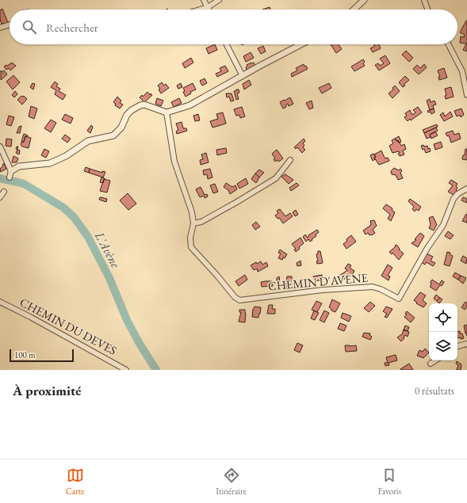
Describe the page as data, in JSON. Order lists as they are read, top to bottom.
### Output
{
  "streets": {
    "street": ["CHEMIN D'AVÈNE", "CHEMIN DU DEVES"]
  },
  "water": ["L'Avène"],
  "scale_bar": "100 m",
  "page": {
    "search": "Rechercher",
    "scale": "100 m",
    "heading": ["À proximité", "0 résultats"],
    "nav": ["Carte", "Itinéraire", "Favoris"]
  }
}
